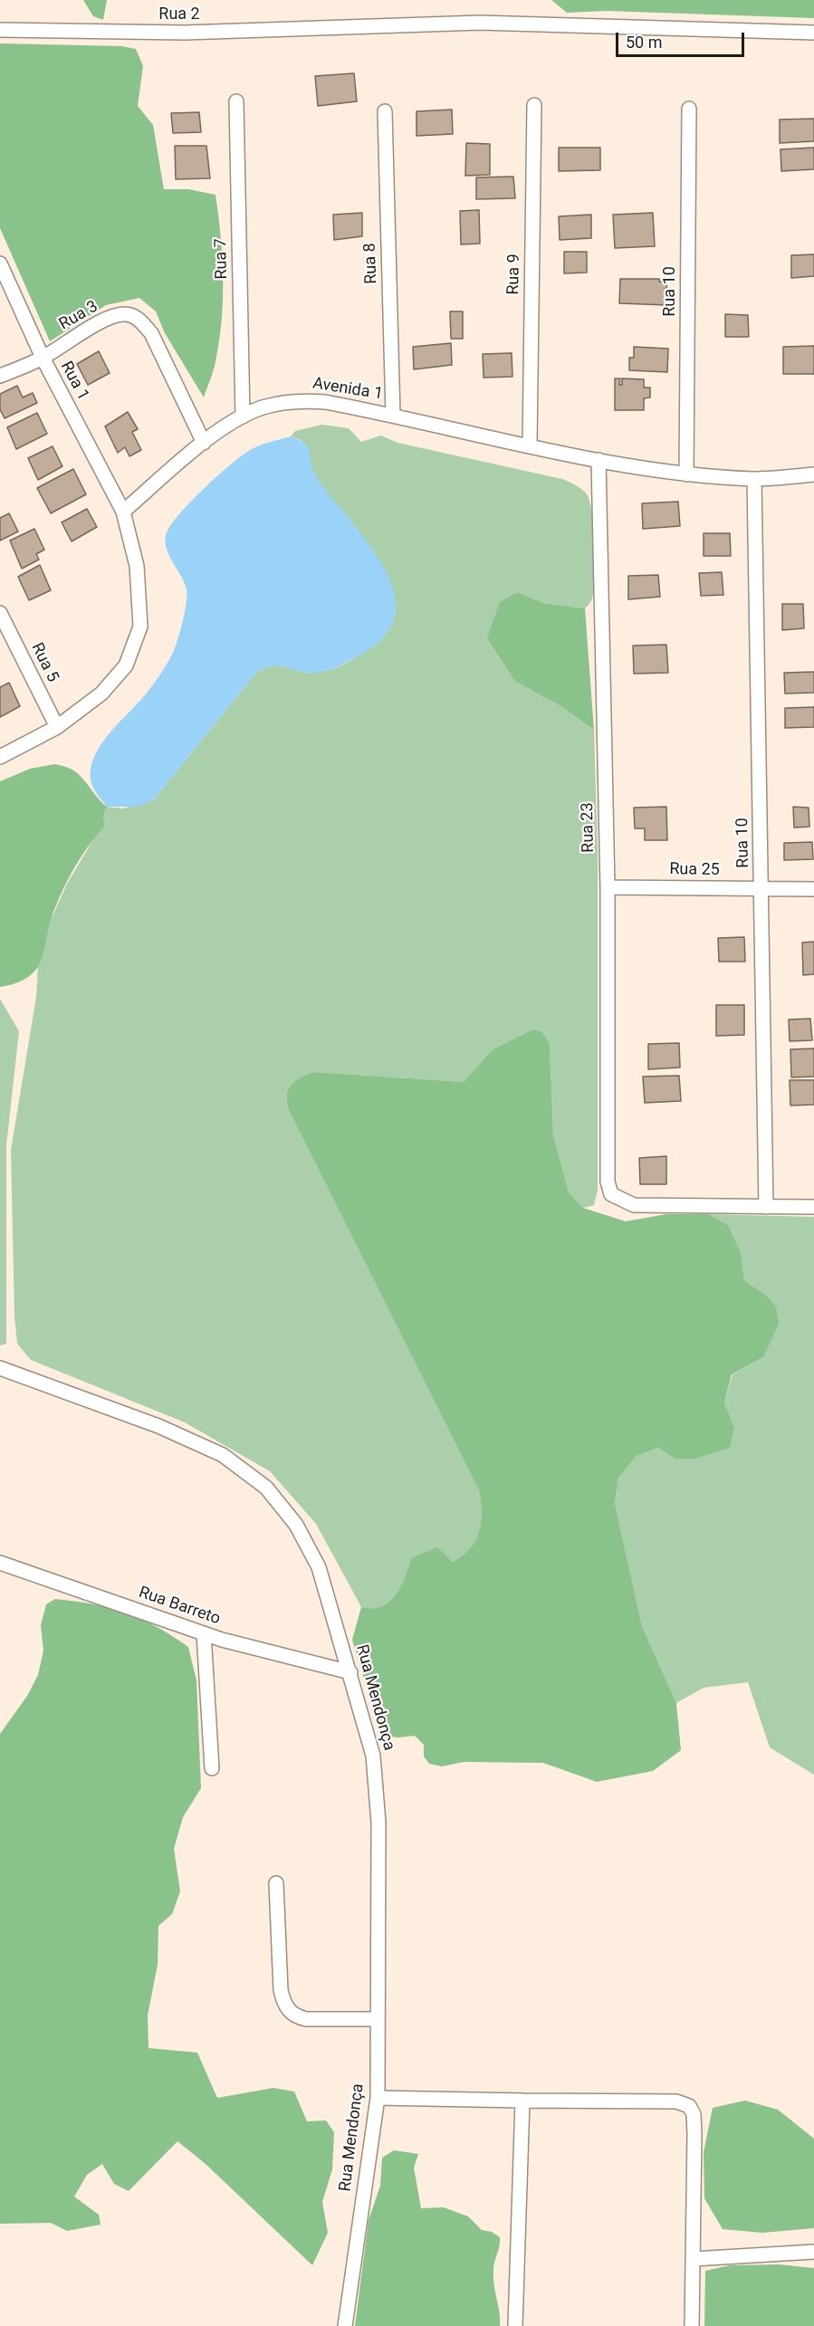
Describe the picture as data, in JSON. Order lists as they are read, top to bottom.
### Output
{
  "streets": {
    "street": [
      "Rua 2",
      "Rua 7",
      "Rua 8",
      "Rua 9",
      "Rua 10",
      "Rua 3",
      "Rua 1",
      "Avenida 1",
      "Rua 5",
      "Rua 23",
      "Rua 25",
      "Rua Barreto",
      "Rua Mendonça"
    ]
  },
  "crossings": [
    ["Rua 7", "Avenida 1"],
    ["Rua 8", "Avenida 1"],
    ["Rua 9", "Avenida 1"],
    ["Rua 10", "Avenida 1"],
    ["Rua 10", "Rua 23"],
    ["Rua 10", "Rua 25"],
    ["Rua 3", "Rua 1"],
    ["Rua 3", "Avenida 1"],
    ["Rua 1", "Avenida 1"],
    ["Avenida 1", "Rua 23"],
    ["Rua 23", "Rua 25"],
    ["Rua Barreto", "Rua Mendonça"]
  ],
  "scale_bar": "50 m"
}
